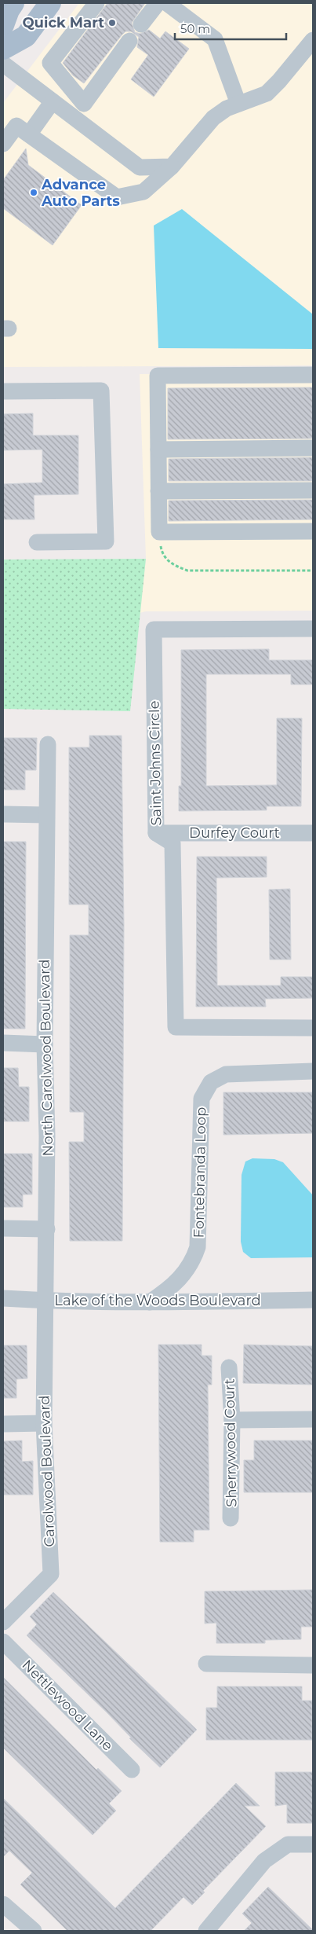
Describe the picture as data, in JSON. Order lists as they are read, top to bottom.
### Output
{
  "streets": {
    "street": [
      "Saint Johns Circle",
      "Durfey Court",
      "North Carolwood Boulevard",
      "Fontebranda Loop",
      "Lake of the Woods Boulevard",
      "Sherrywood Court",
      "Carolwood Boulevard",
      "Nettlewood Lane"
    ]
  },
  "crossings": [
    ["Saint Johns Circle", "Durfey Court"],
    ["North Carolwood Boulevard", "Lake of the Woods Boulevard"],
    ["North Carolwood Boulevard", "Carolwood Boulevard"],
    ["Fontebranda Loop", "Lake of the Woods Boulevard"],
    ["Lake of the Woods Boulevard", "Carolwood Boulevard"]
  ],
  "places": ["Quick Mart", "Advance Auto Parts"],
  "scale_bar": "50 m"
}
